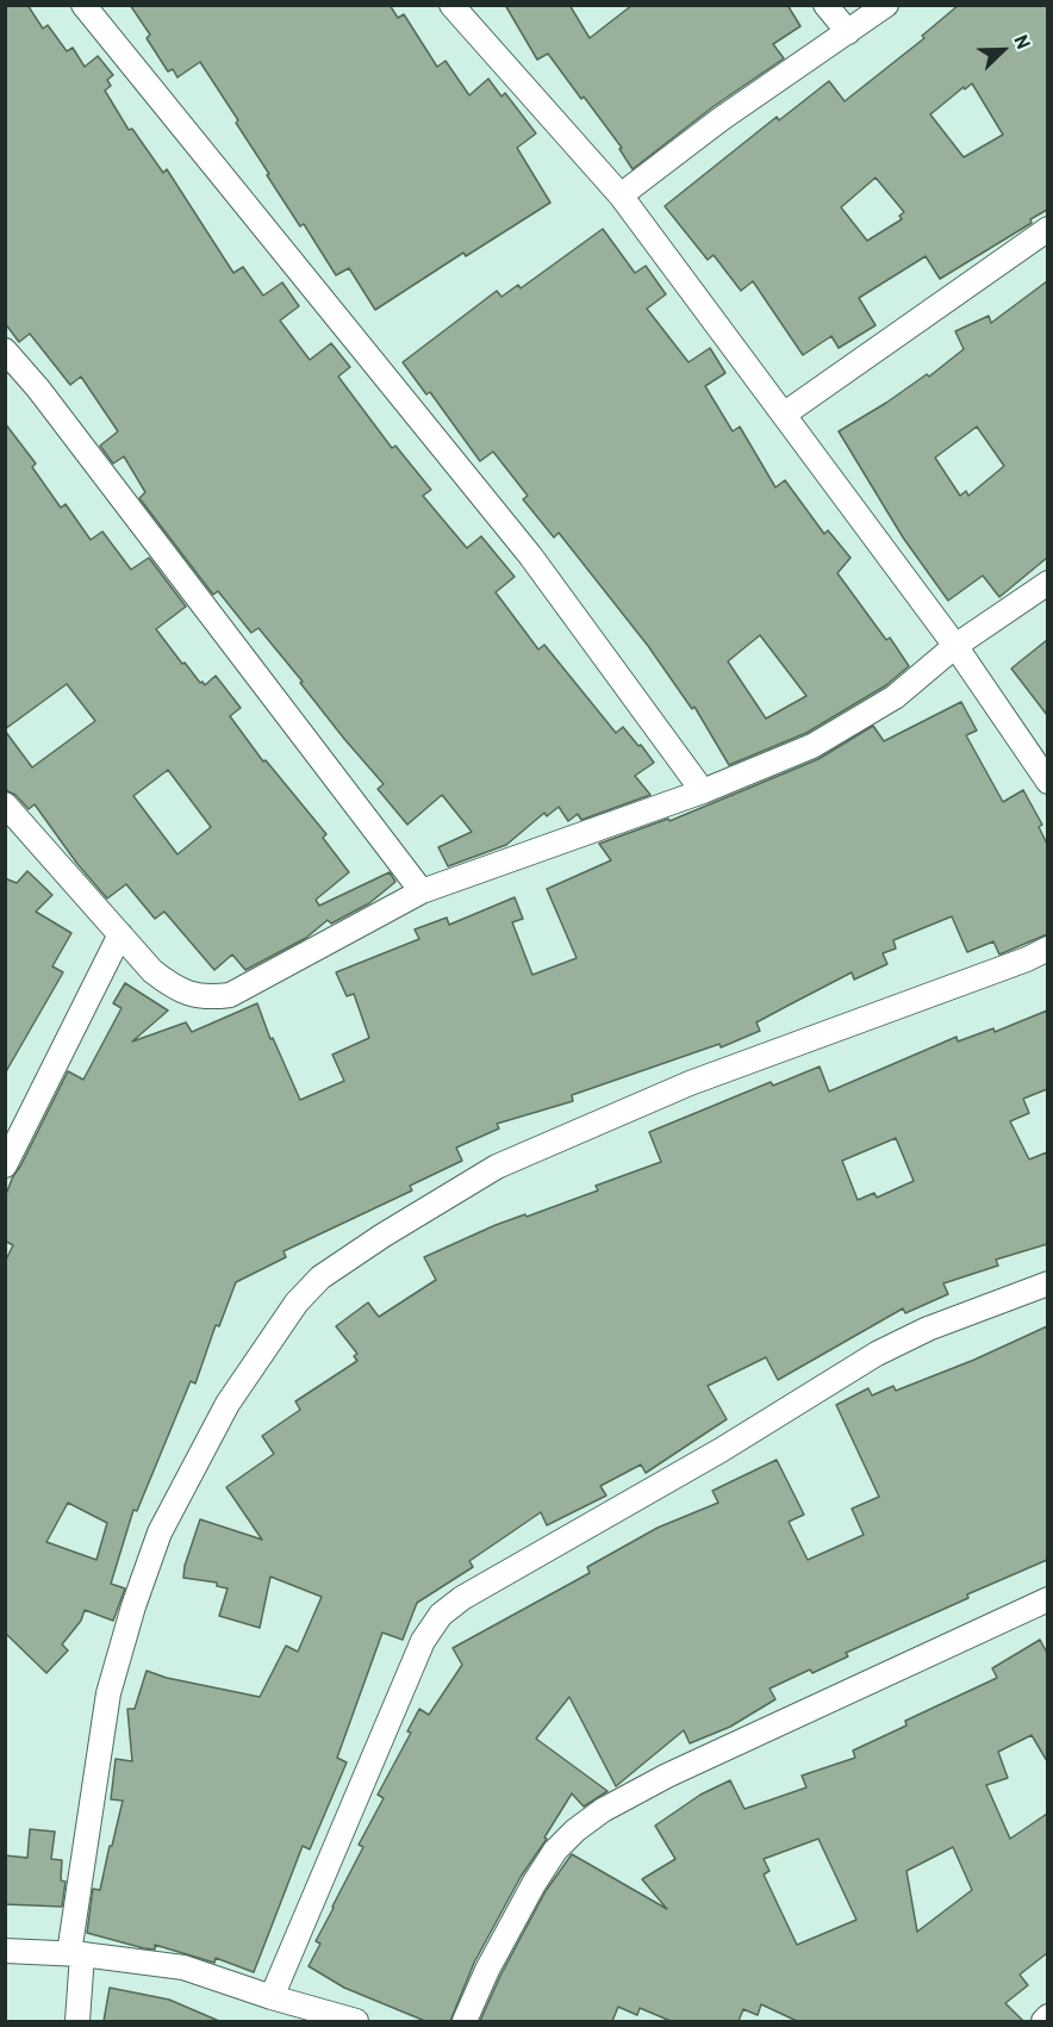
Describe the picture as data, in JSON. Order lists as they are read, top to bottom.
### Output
{
  "north": "top right"
}
